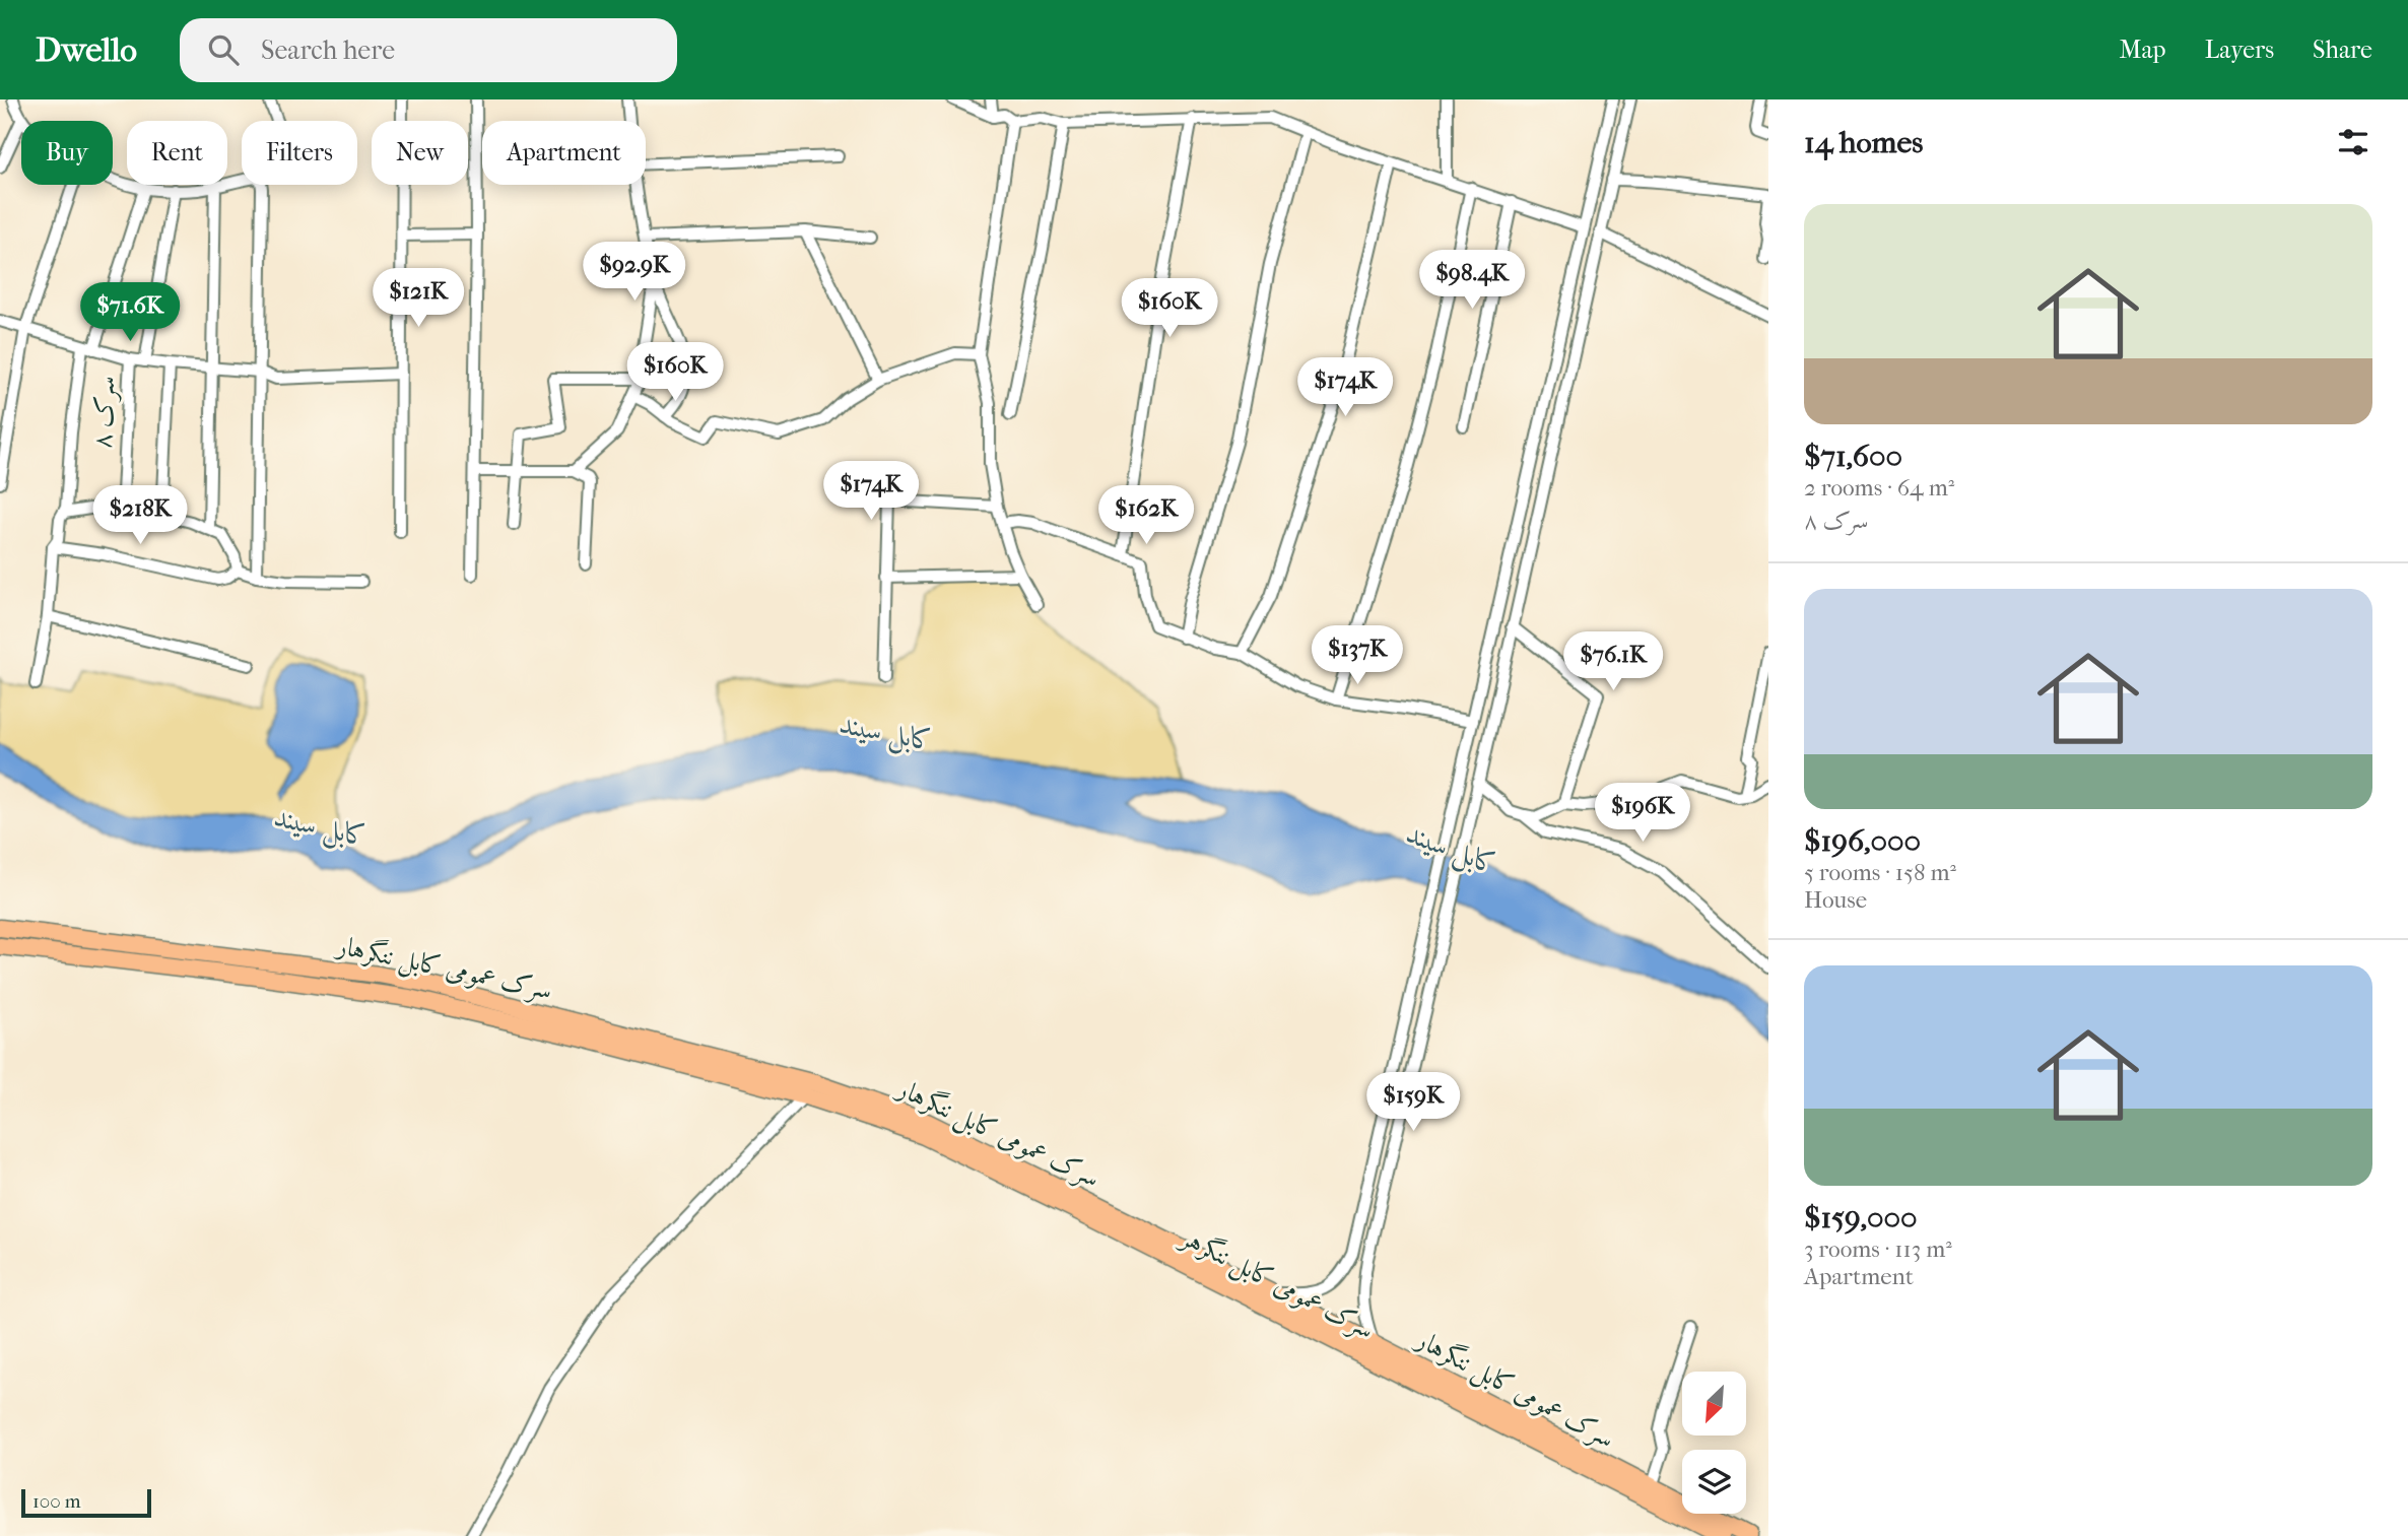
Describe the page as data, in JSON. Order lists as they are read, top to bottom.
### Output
{
  "streets": {
    "highway": ["سرک عمومی کابل ننگرهار", "سرک عمومی کابل ننگرهر"],
    "street": ["سرک ۸"]
  },
  "crossings": [
    ["سرک عمومی کابل ننگرهار", "سرک عمومی کابل ننگرهر"]
  ],
  "water": ["کابل سيند"],
  "scale_bar": "100 m",
  "north": "bottom left",
  "page": {
    "header": "Dwello",
    "search": "Search here",
    "nav": ["Map", "Layers", "Share"],
    "heading": "14 homes",
    "chip": [
      "Buy",
      "Rent",
      "Filters",
      "New",
      "Apartment"
    ],
    "list": [
      {
        "name": "$71,600",
        "note": "2 rooms · 64 m² · سرک ۸"
      },
      {
        "name": "$196,000",
        "note": "5 rooms · 158 m² · House"
      },
      {
        "name": "$159,000",
        "note": "3 rooms · 113 m² · Apartment"
      }
    ],
    "price": [
      "$92.9K",
      "$98.4K",
      "$121K",
      "$160K",
      "$71.6K",
      "$160K",
      "$174K",
      "$174K",
      "$218K",
      "$162K",
      "$137K",
      "$76.1K",
      "$196K",
      "$159K"
    ],
    "scale": "100 m"
  }
}
